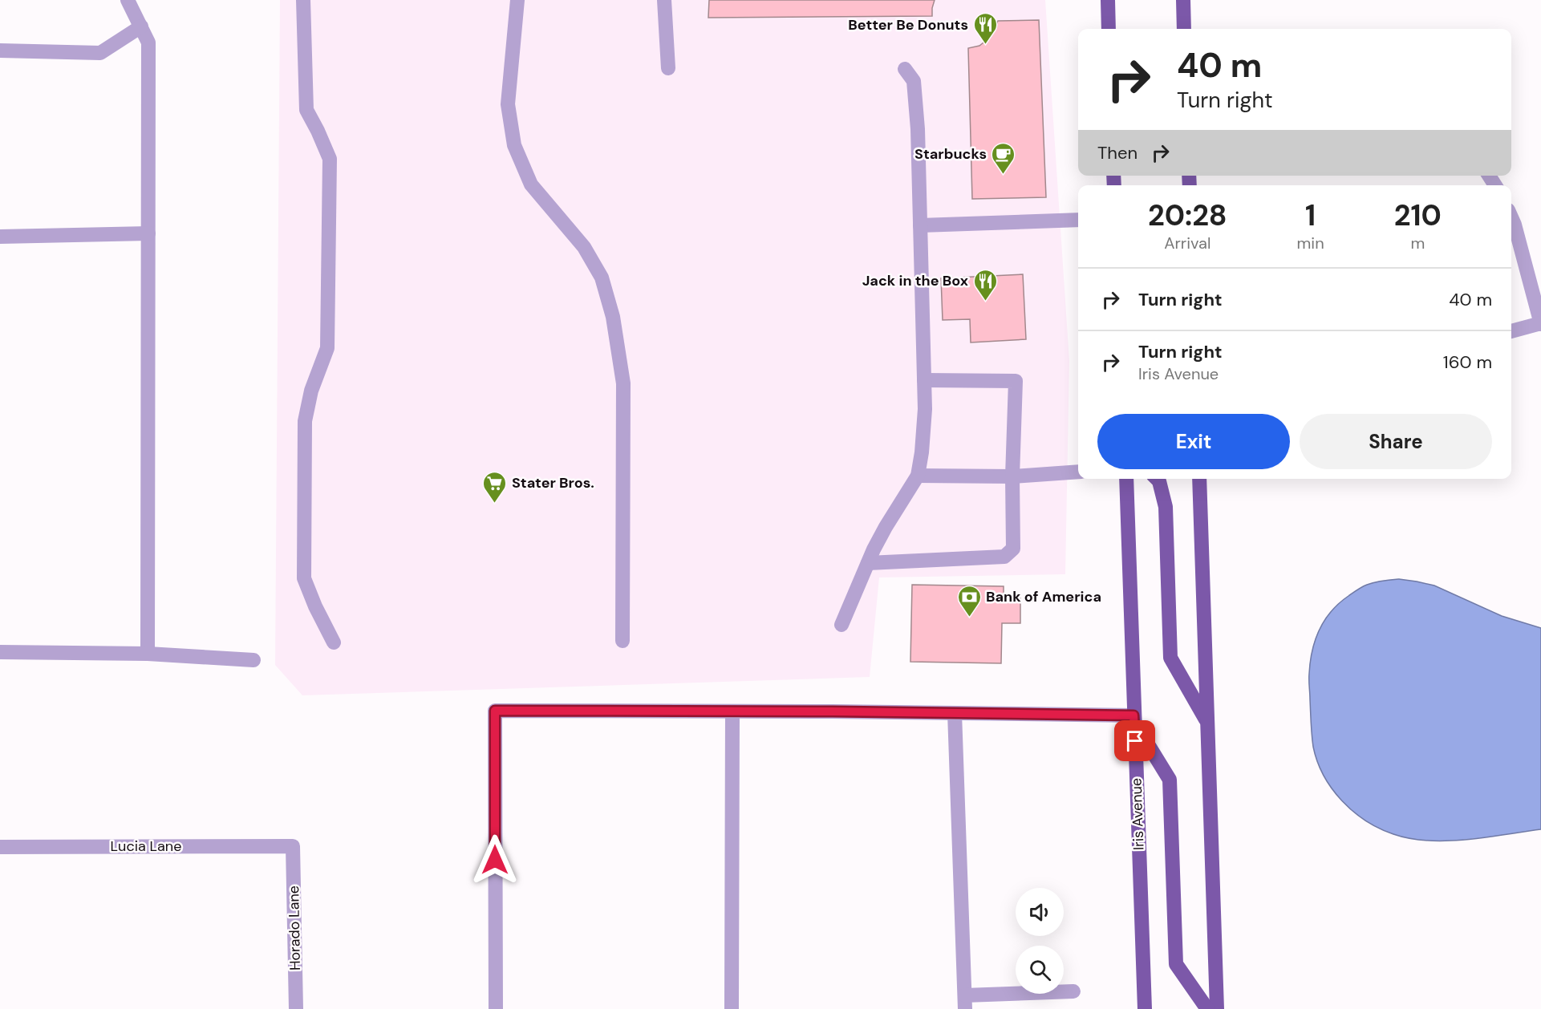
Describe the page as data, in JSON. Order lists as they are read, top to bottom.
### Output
{
  "streets": {
    "main road": ["Iris Avenue"],
    "street": ["Lucia Lane", "Horado Lane"]
  },
  "crossings": [
    ["Lucia Lane", "Horado Lane"]
  ],
  "places": {
    "restaurant": ["Better Be Donuts", "Jack in the Box"],
    "cafe": ["Starbucks"],
    "supermarket": ["Stater Bros."],
    "bank": ["Bank of America"]
  },
  "page": {
    "turn": ["40 m", "Turn right"],
    "then": "Then",
    "eta": [
      "20:28",
      "Arrival",
      "1",
      "min",
      "210",
      "m"
    ],
    "list": [
      {
        "name": "Turn right",
        "value": "40 m"
      },
      {
        "name": "Turn right",
        "note": "Iris Avenue",
        "value": "160 m"
      }
    ],
    "buttons": ["Exit", "Share"]
  }
}
